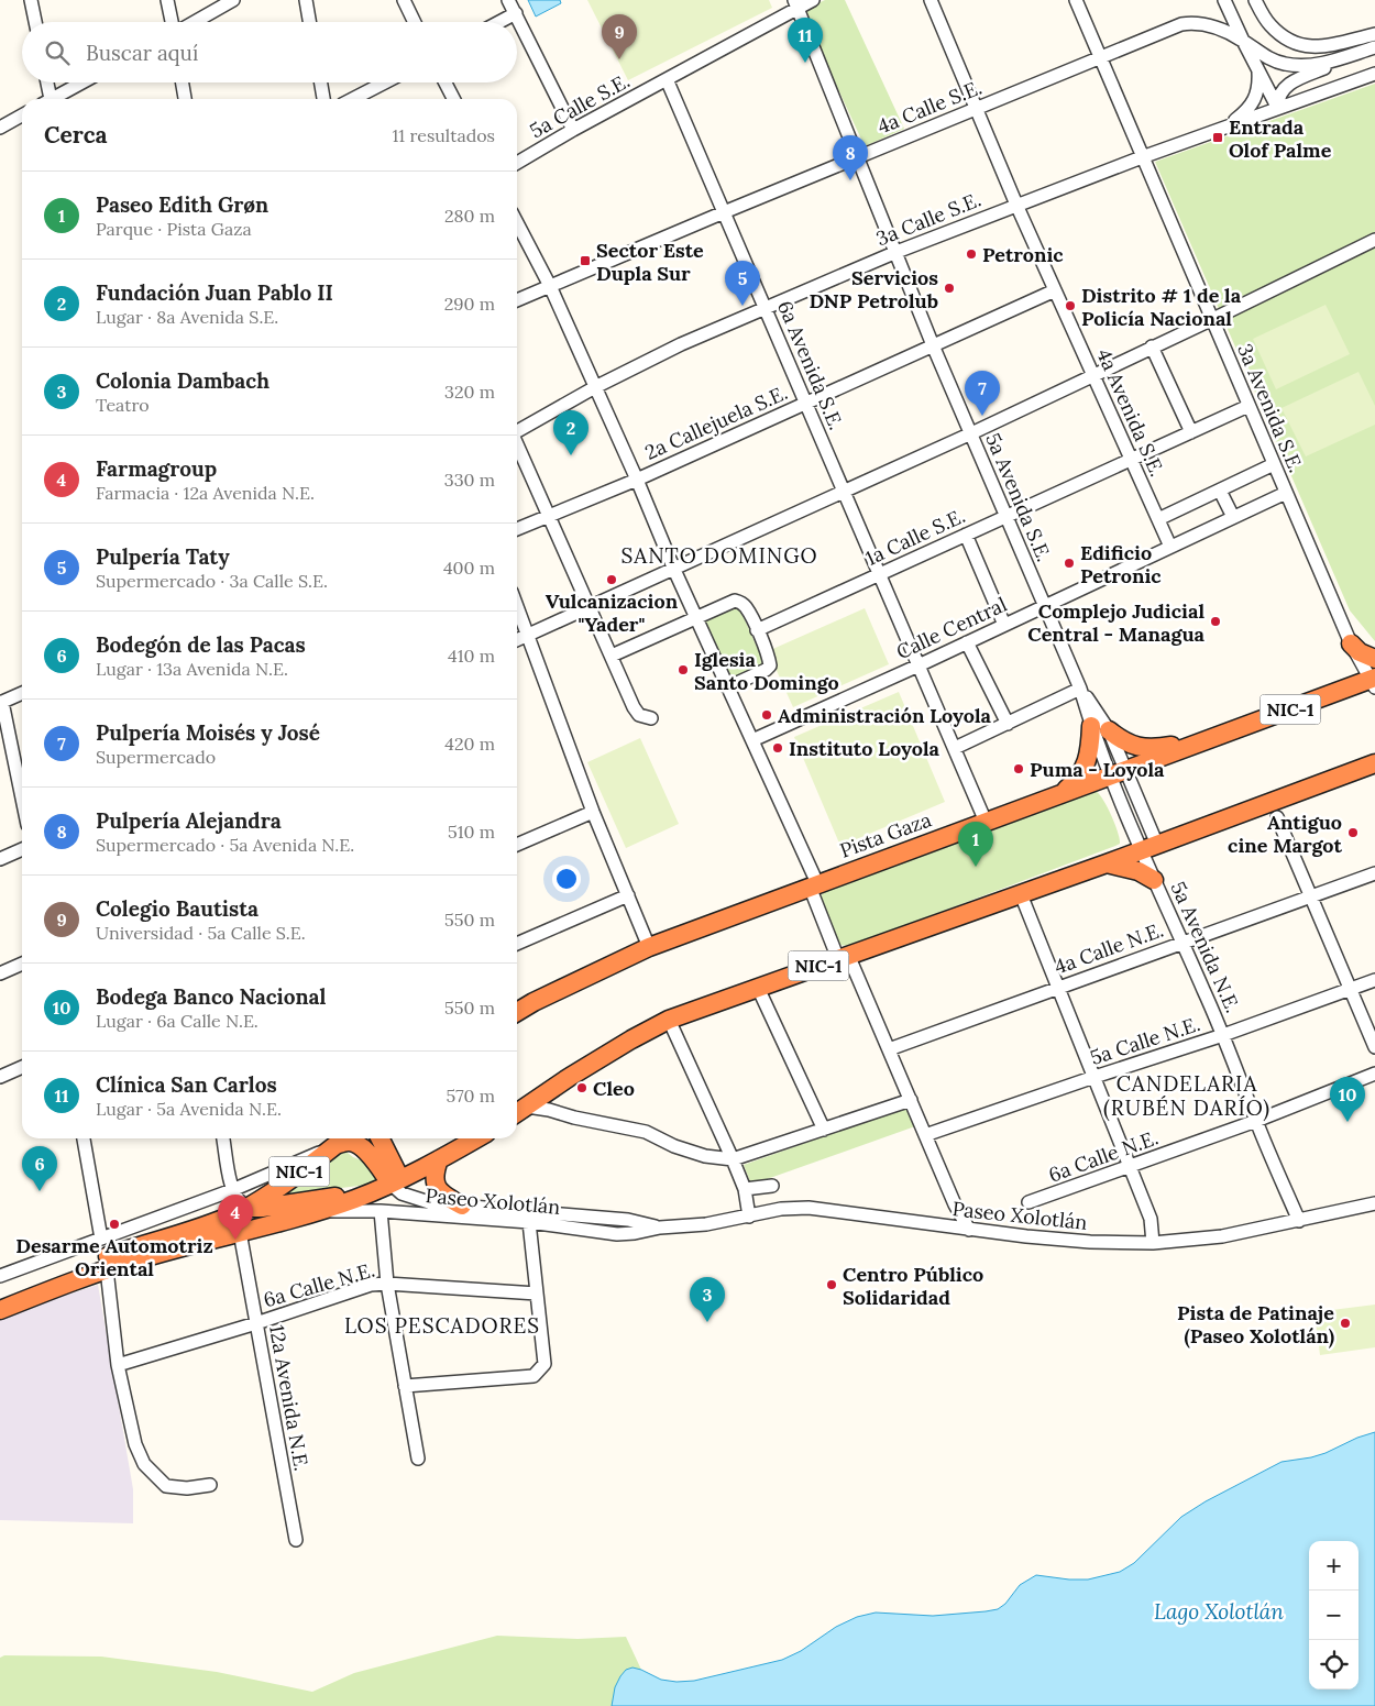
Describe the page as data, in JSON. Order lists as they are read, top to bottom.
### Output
{
  "streets": {
    "highway": ["NIC-1", "Pista Gaza"],
    "street": [
      "5a Calle S.E.",
      "4a Calle S.E.",
      "3a Calle S.E.",
      "6a Avenida S.E.",
      "3a Avenida S.E.",
      "4a Avenida S.E.",
      "2a Callejuela S.E.",
      "5a Avenida S.E.",
      "1a Calle S.E.",
      "Calle Central",
      "5a Avenida N.E.",
      "4a Calle N.E.",
      "5a Calle N.E.",
      "6a Calle N.E.",
      "Paseo Xolotlán",
      "12a Avenida N.E."
    ]
  },
  "crossings": [
    ["5a Calle S.E.", "6a Avenida S.E."],
    ["4a Calle S.E.", "3a Calle S.E."],
    ["4a Calle S.E.", "6a Avenida S.E."],
    ["4a Calle S.E.", "3a Avenida S.E."],
    ["4a Calle S.E.", "4a Avenida S.E."],
    ["3a Calle S.E.", "6a Avenida S.E."],
    ["3a Calle S.E.", "3a Avenida S.E."],
    ["3a Calle S.E.", "4a Avenida S.E."],
    ["3a Calle S.E.", "5a Avenida S.E."],
    ["6a Avenida S.E.", "2a Callejuela S.E."],
    ["6a Avenida S.E.", "1a Calle S.E."],
    ["6a Avenida S.E.", "Calle Central"],
    ["6a Avenida S.E.", "Pista Gaza"],
    ["3a Avenida S.E.", "1a Calle S.E."],
    ["3a Avenida S.E.", "Calle Central"],
    ["3a Avenida S.E.", "Pista Gaza"],
    ["4a Avenida S.E.", "2a Callejuela S.E."],
    ["4a Avenida S.E.", "1a Calle S.E."],
    ["4a Avenida S.E.", "Calle Central"],
    ["2a Callejuela S.E.", "5a Avenida S.E."],
    ["5a Avenida S.E.", "1a Calle S.E."],
    ["5a Avenida S.E.", "Calle Central"],
    ["5a Avenida S.E.", "5a Avenida N.E."],
    ["Calle Central", "5a Avenida N.E."],
    ["NIC-1", "5a Avenida N.E."],
    ["NIC-1", "Paseo Xolotlán"],
    ["NIC-1", "12a Avenida N.E."],
    ["Pista Gaza", "5a Avenida N.E."],
    ["5a Avenida N.E.", "4a Calle N.E."],
    ["5a Avenida N.E.", "5a Calle N.E."],
    ["5a Avenida N.E.", "6a Calle N.E."],
    ["5a Avenida N.E.", "Paseo Xolotlán"],
    ["6a Calle N.E.", "12a Avenida N.E."]
  ],
  "districts": ["SANTO DOMINGO", "CANDELARIA (RUBÉN DARÍO)", "LOS PESCADORES"],
  "water": ["Lago Xolotlán"],
  "places": {
    "transit": ["Entrada Olof Palme", "Sector Este Dupla Sur"],
    "other": [
      "Petronic",
      "Servicios DNP Petrolub",
      "Distrito # 1 de la Policía Nacional",
      "Edificio Petronic",
      "Vulcanizacion \"Yader\"",
      "Complejo Judicial Central - Managua",
      "Iglesia Santo Domingo",
      "Administración Loyola",
      "Instituto Loyola",
      "Puma - Loyola",
      "Antiguo cine Margot",
      "Cleo",
      "Desarme Automotriz Oriental",
      "Centro Público Solidaridad",
      "Pista de Patinaje (Paseo Xolotlán)"
    ]
  },
  "page": {
    "pins": [
      "9",
      "11",
      "8",
      "5",
      "7",
      "2",
      "1",
      "10",
      "6",
      "4",
      "3"
    ],
    "search": "Buscar aquí",
    "heading": ["Cerca", "11 resultados"],
    "list": [
      {
        "mark": "1",
        "name": "Paseo Edith Grøn",
        "note": "Parque · Pista Gaza",
        "value": "280 m"
      },
      {
        "mark": "2",
        "name": "Fundación Juan Pablo II",
        "note": "Lugar · 8a Avenida S.E.",
        "value": "290 m"
      },
      {
        "mark": "3",
        "name": "Colonia Dambach",
        "note": "Teatro",
        "value": "320 m"
      },
      {
        "mark": "4",
        "name": "Farmagroup",
        "note": "Farmacia · 12a Avenida N.E.",
        "value": "330 m"
      },
      {
        "mark": "5",
        "name": "Pulpería Taty",
        "note": "Supermercado · 3a Calle S.E.",
        "value": "400 m"
      },
      {
        "mark": "6",
        "name": "Bodegón de las Pacas",
        "note": "Lugar · 13a Avenida N.E.",
        "value": "410 m"
      },
      {
        "mark": "7",
        "name": "Pulpería Moisés y José",
        "note": "Supermercado",
        "value": "420 m"
      },
      {
        "mark": "8",
        "name": "Pulpería Alejandra",
        "note": "Supermercado · 5a Avenida N.E.",
        "value": "510 m"
      },
      {
        "mark": "9",
        "name": "Colegio Bautista",
        "note": "Universidad · 5a Calle S.E.",
        "value": "550 m"
      },
      {
        "mark": "10",
        "name": "Bodega Banco Nacional",
        "note": "Lugar · 6a Calle N.E.",
        "value": "550 m"
      },
      {
        "mark": "11",
        "name": "Clínica San Carlos",
        "note": "Lugar · 5a Avenida N.E.",
        "value": "570 m"
      }
    ],
    "map_buttons": ["+", "−"]
  }
}
